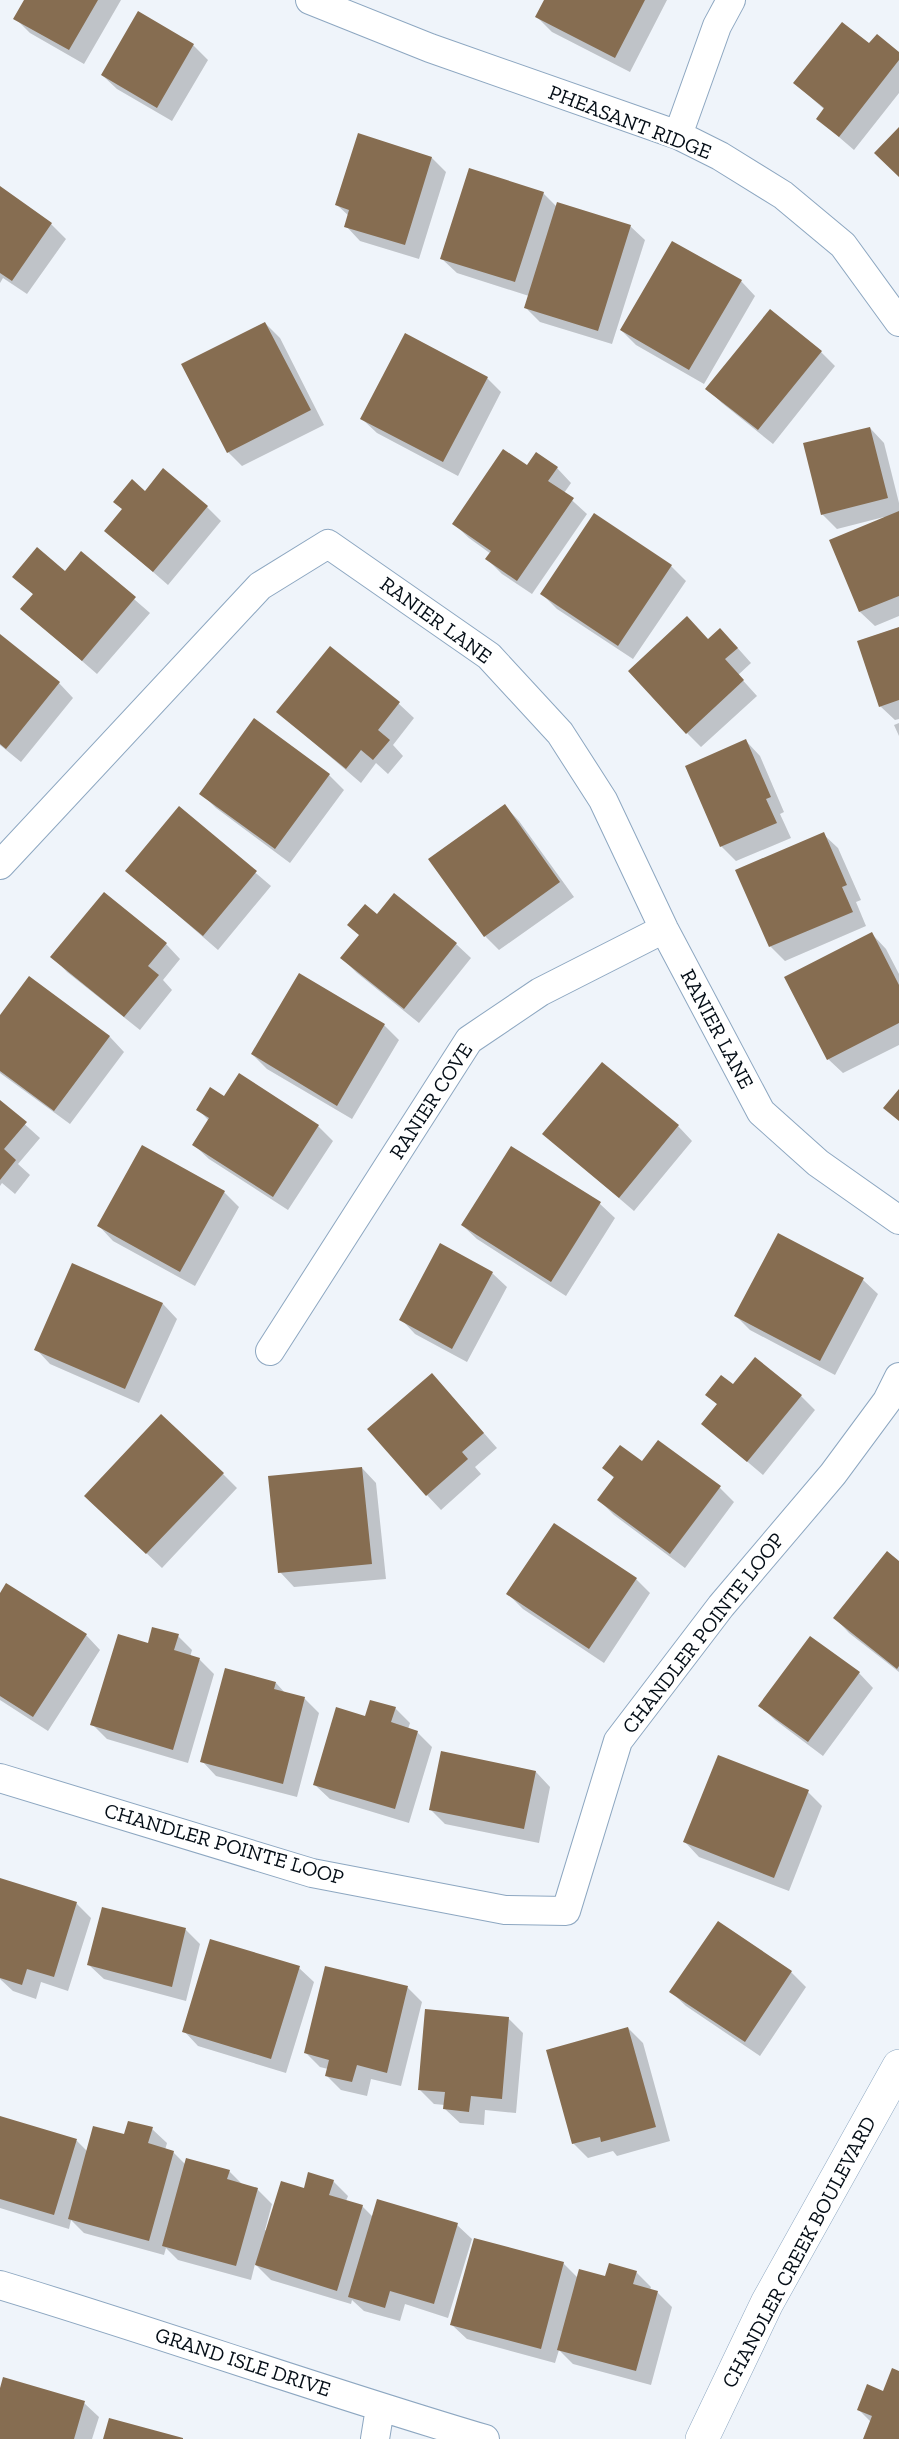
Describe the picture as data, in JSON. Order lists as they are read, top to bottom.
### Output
{
  "streets": {
    "street": [
      "PHEASANT RIDGE",
      "RANIER LANE",
      "RANIER COVE",
      "CHANDLER POINTE LOOP",
      "CHANDLER CREEK BOULEVARD",
      "GRAND ISLE DRIVE"
    ]
  },
  "crossings": [
    ["RANIER LANE", "RANIER COVE"]
  ]
}
